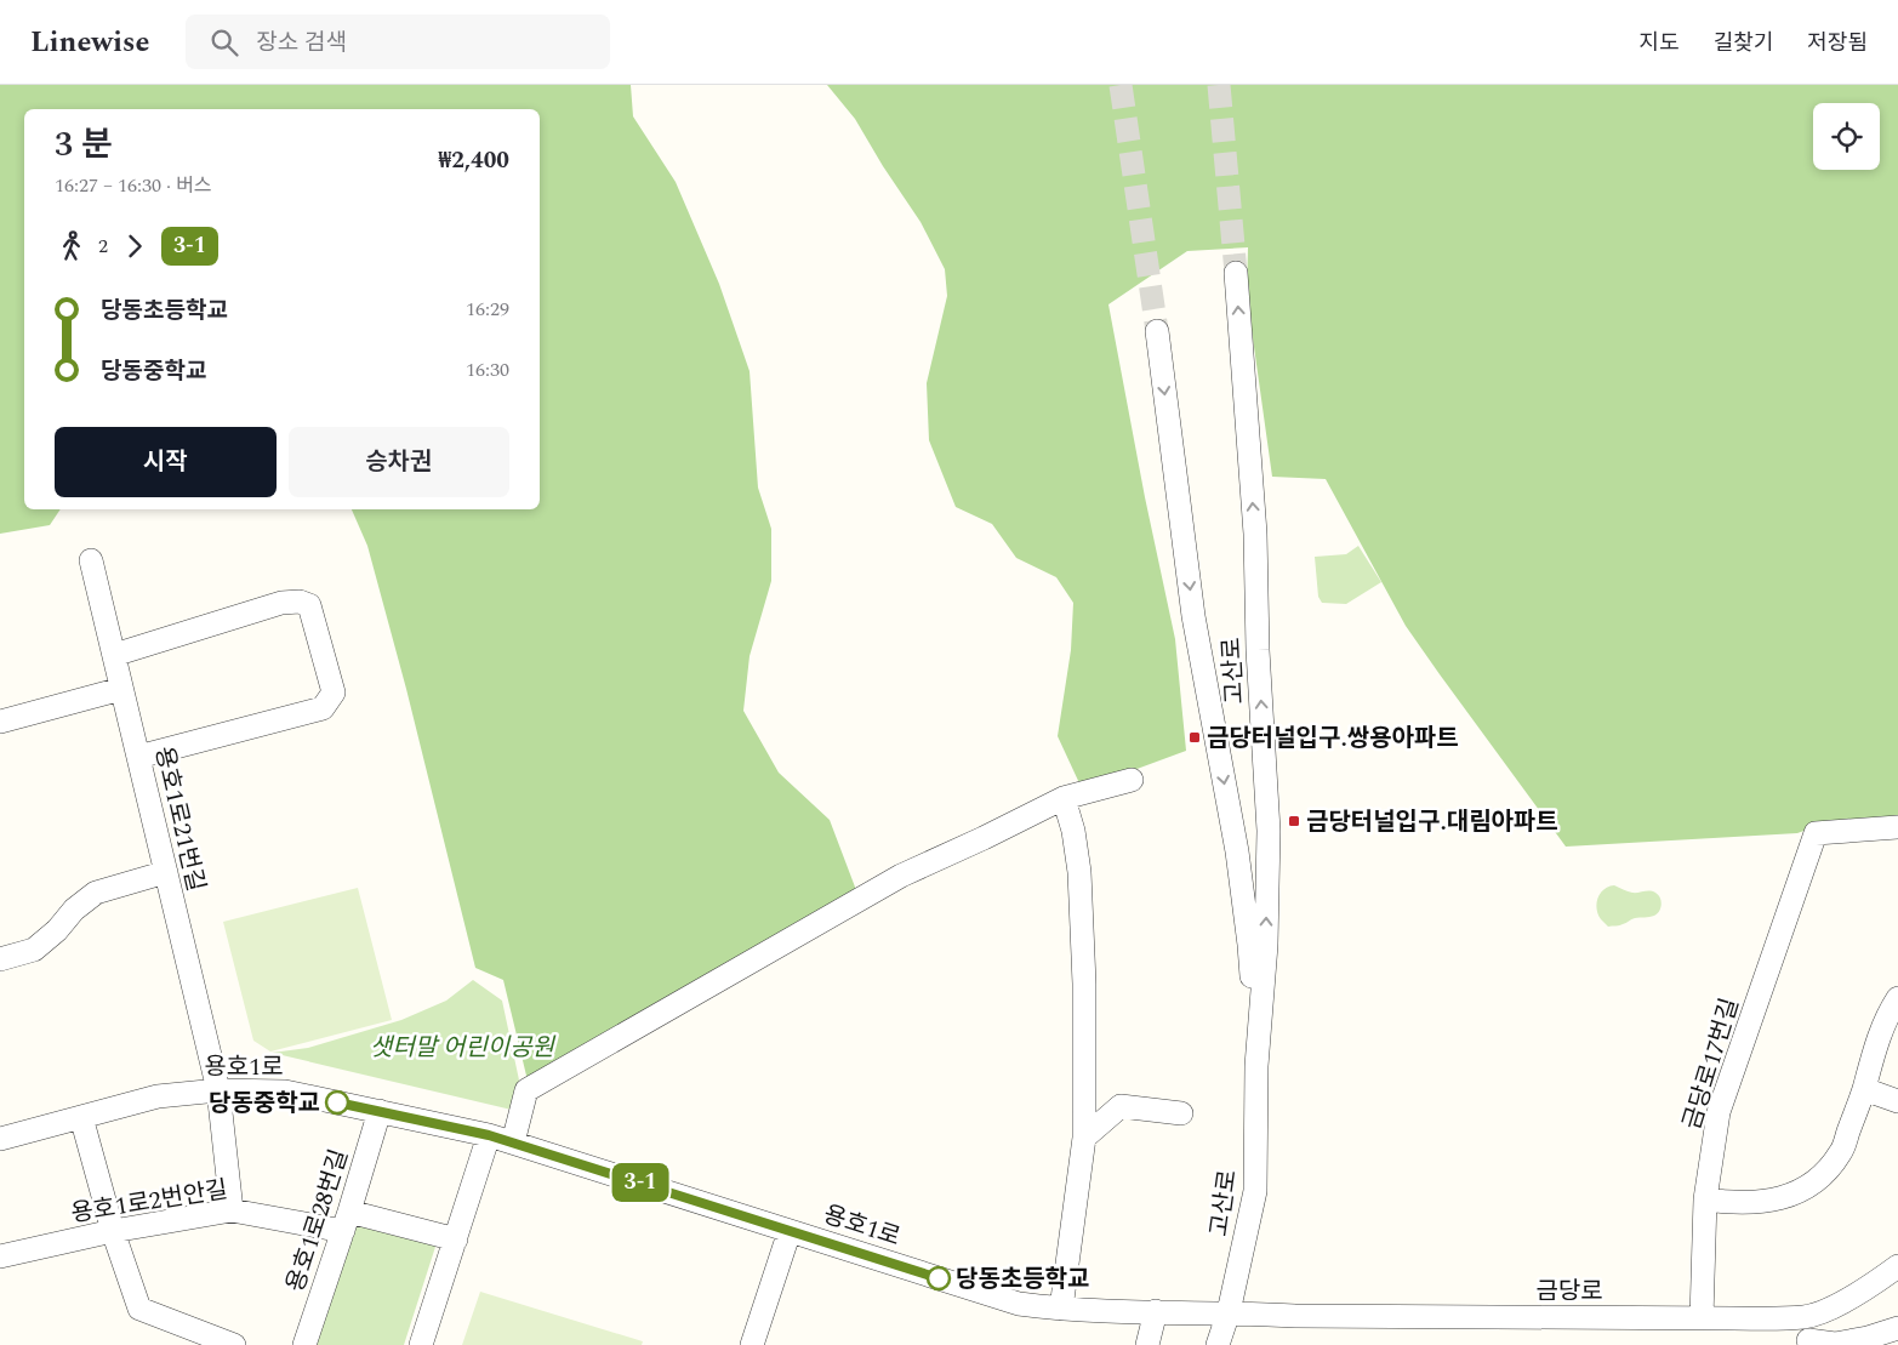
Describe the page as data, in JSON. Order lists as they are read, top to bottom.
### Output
{
  "streets": {
    "street": [
      "고산로",
      "용호1로21번길",
      "금당로17번길",
      "용호1로",
      "용호1로2번안길",
      "용호1로28번길",
      "금당로"
    ]
  },
  "crossings": [
    ["고산로", "용호1로"],
    ["고산로", "금당로"],
    ["용호1로21번길", "용호1로"],
    ["용호1로21번길", "용호1로2번안길"],
    ["금당로17번길", "금당로"],
    ["용호1로", "용호1로28번길"],
    ["용호1로", "금당로"],
    ["용호1로2번안길", "용호1로28번길"]
  ],
  "parks": ["샛터말 어린이공원"],
  "places": {
    "transit": ["금당터널입구.쌍용아파트", "금당터널입구.대림아파트"],
    "other": ["당동중학교", "당동초등학교"]
  },
  "lines": ["bus line 3-1"],
  "page": {
    "header": "Linewise",
    "search": "장소 검색",
    "nav": ["지도", "길찾기", "저장됨"],
    "on_map": "3-1",
    "heading": ["3 분", "16:27 – 16:30 · 버스", "₩2,400"],
    "legs": ["2", "3-1"],
    "list": [
      {
        "name": "당동초등학교",
        "value": "16:29"
      },
      {
        "name": "당동중학교",
        "value": "16:30"
      }
    ],
    "buttons": ["시작", "승차권"]
  }
}
